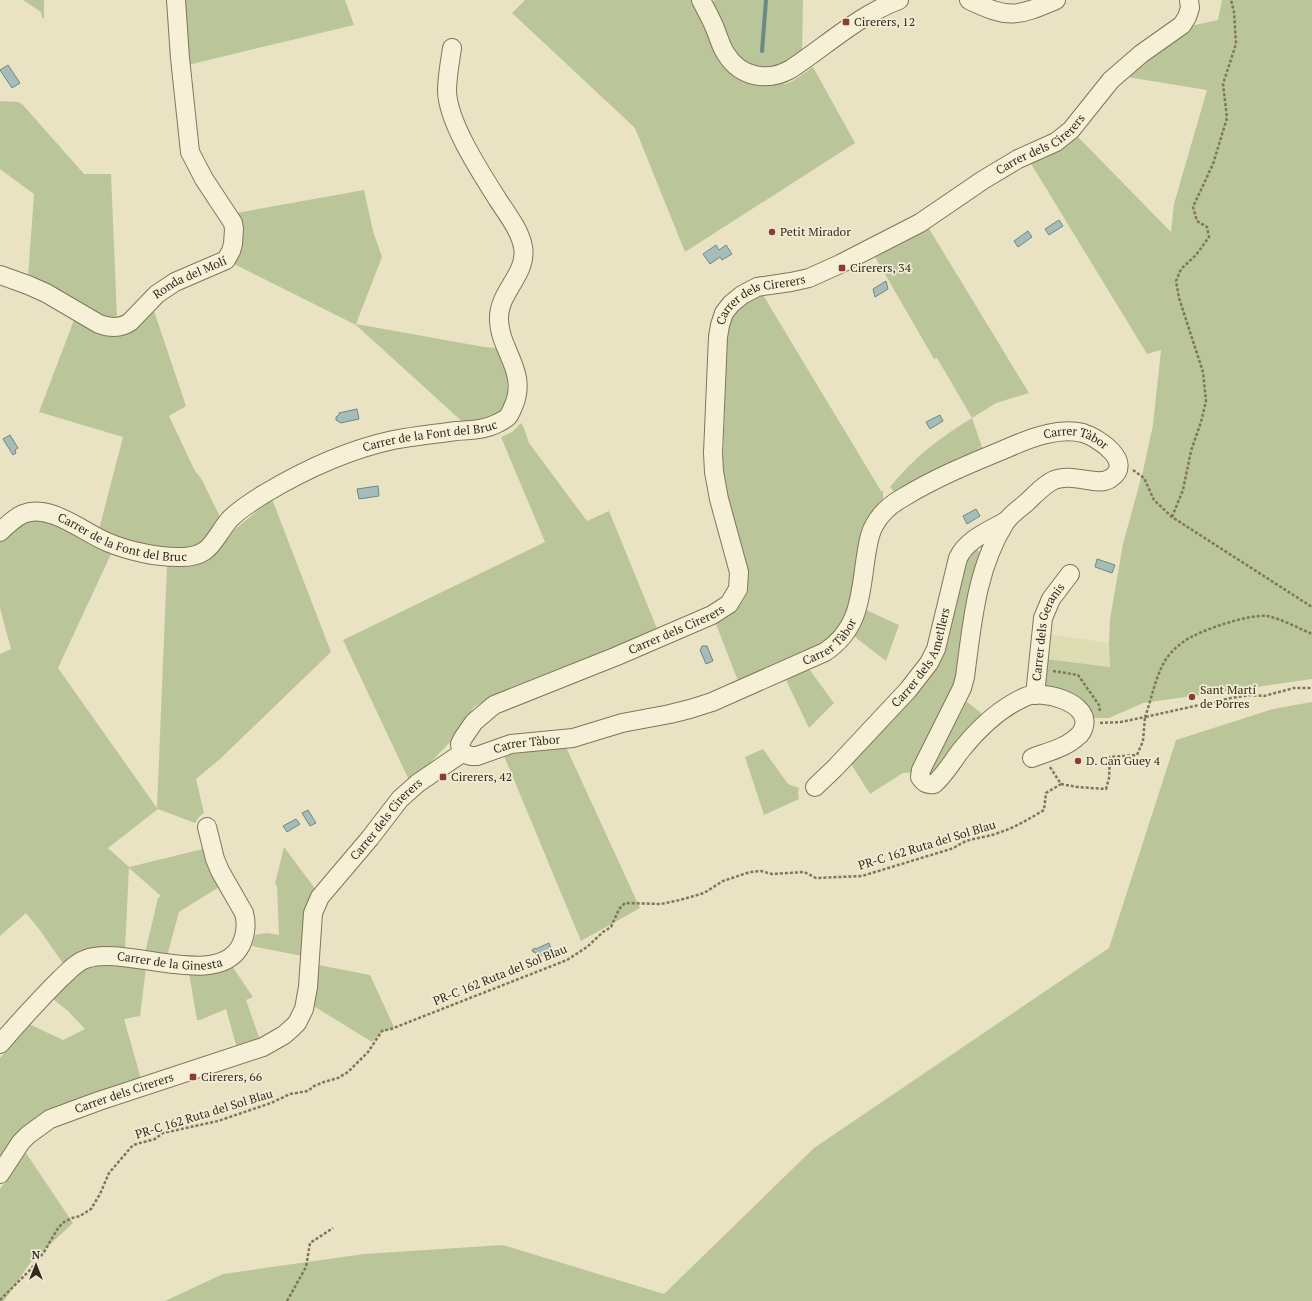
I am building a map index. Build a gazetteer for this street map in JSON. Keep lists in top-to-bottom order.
{
  "streets": {
    "street": [
      "Carrer dels Cirerers",
      "Ronda del Molí",
      "Carrer de la Font del Bruc",
      "Carrer Tàbor",
      "Carrer dels Geranis",
      "Carrer dels Ametllers",
      "Carrer de la Ginesta"
    ],
    "path": ["PR-C 162 Ruta del Sol Blau"]
  },
  "crossings": [
    ["Carrer dels Cirerers", "Carrer Tàbor"],
    ["Carrer Tàbor", "Carrer dels Geranis"],
    ["Carrer Tàbor", "Carrer dels Ametllers"]
  ],
  "places": {
    "transit": [
      "Cirerers, 12",
      "Cirerers, 34",
      "Cirerers, 42",
      "Cirerers, 66"
    ],
    "other": ["Petit Mirador", "Sant Martí de Porres", "D. Can Guey 4"]
  },
  "north": "top"
}
